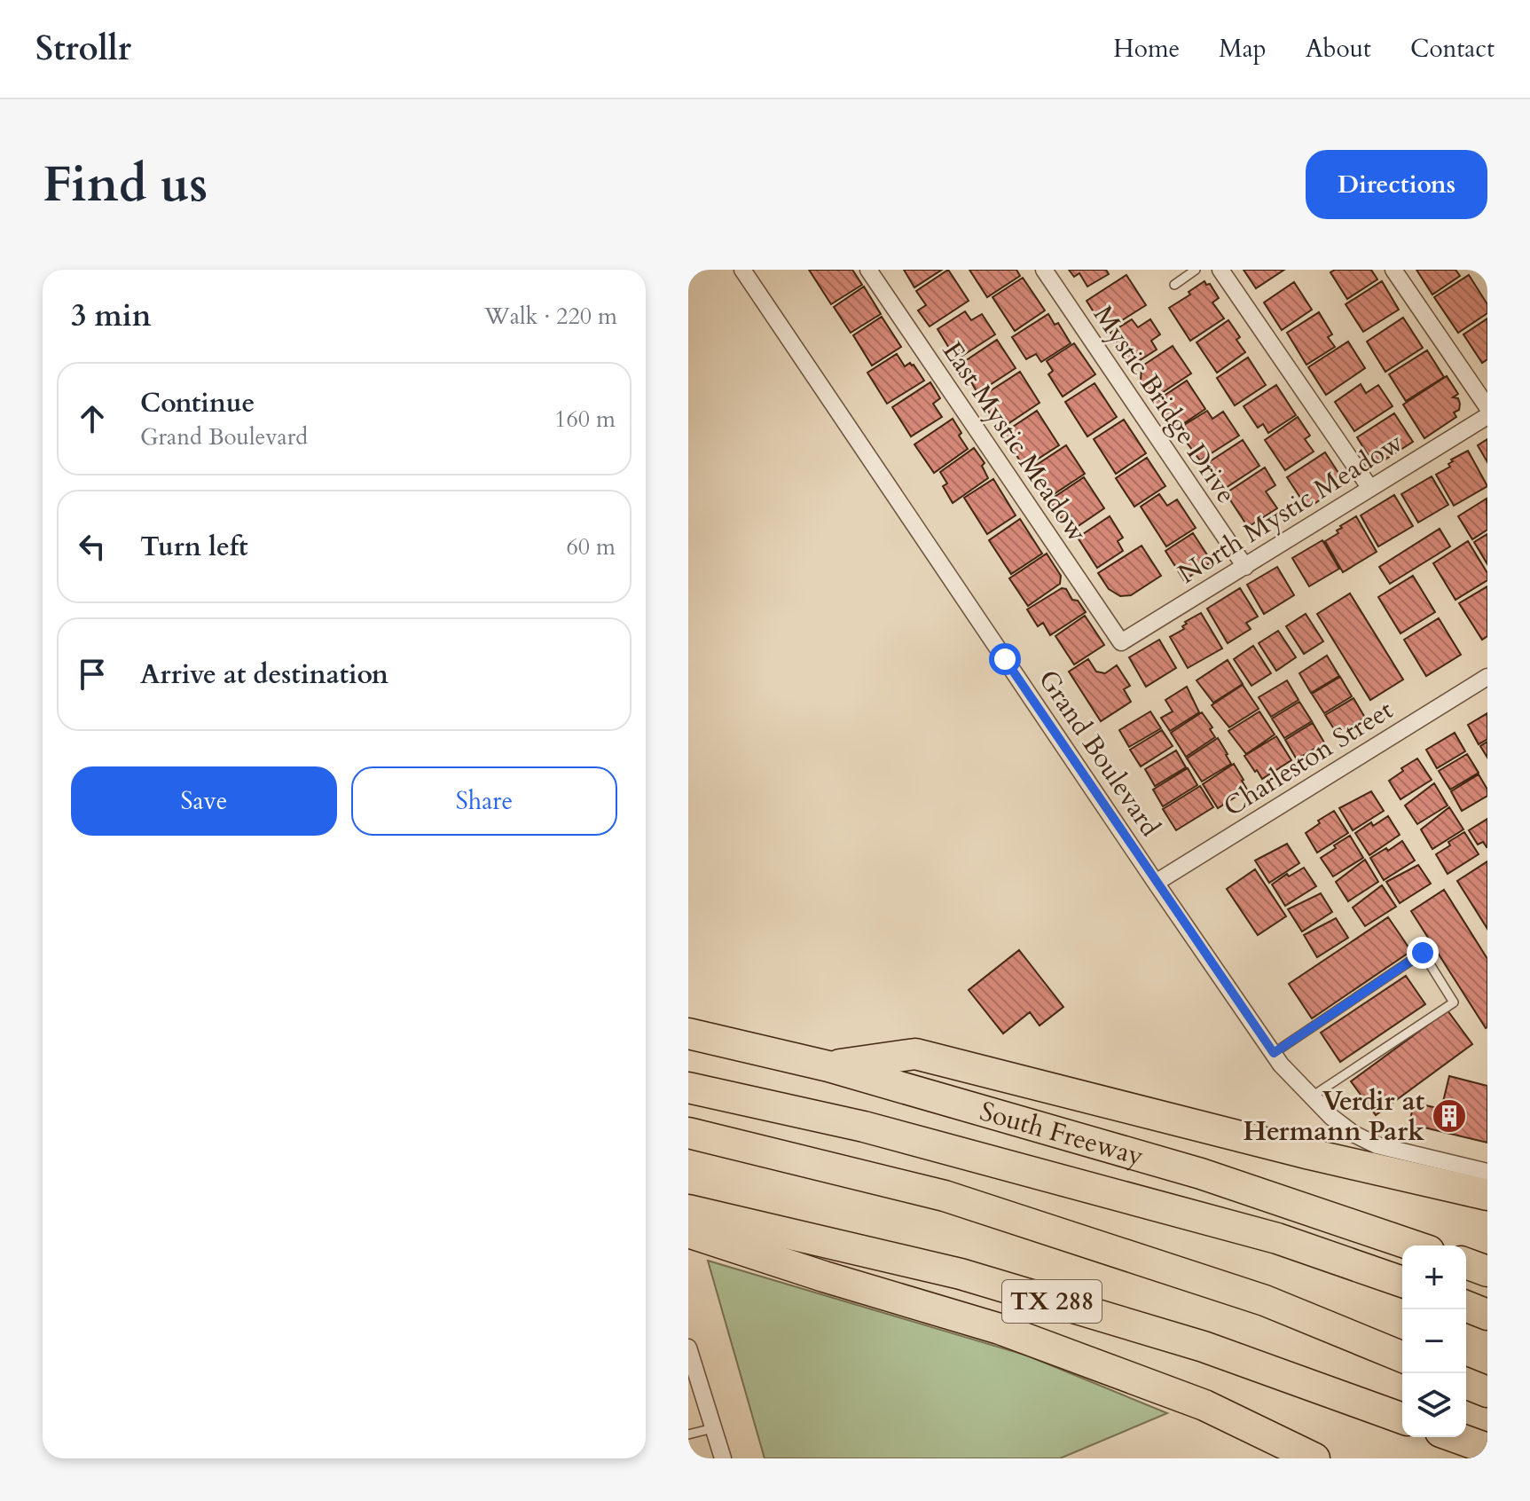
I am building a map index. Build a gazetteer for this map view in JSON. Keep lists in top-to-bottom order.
{
  "streets": {
    "highway": ["South Freeway", "TX 288"],
    "street": [
      "Mystic Bridge Drive",
      "East Mystic Meadow",
      "North Mystic Meadow",
      "Grand Boulevard",
      "Charleston Street"
    ]
  },
  "crossings": [
    ["Mystic Bridge Drive", "North Mystic Meadow"],
    ["East Mystic Meadow", "North Mystic Meadow"],
    ["Grand Boulevard", "Charleston Street"]
  ],
  "places": {
    "building": ["Verdir at Hermann Park"]
  },
  "page": {
    "header": "Strollr",
    "nav": [
      "Home",
      "Map",
      "About",
      "Contact"
    ],
    "buttons": [
      "Directions",
      ["Save", "Share"]
    ],
    "title": "Find us",
    "heading": ["3 min", "Walk · 220 m"],
    "list": [
      ["Continue", "Grand Boulevard", "160 m"],
      ["Turn left", "60 m"],
      "Arrive at destination"
    ],
    "map_buttons": ["+", "−"]
  }
}
